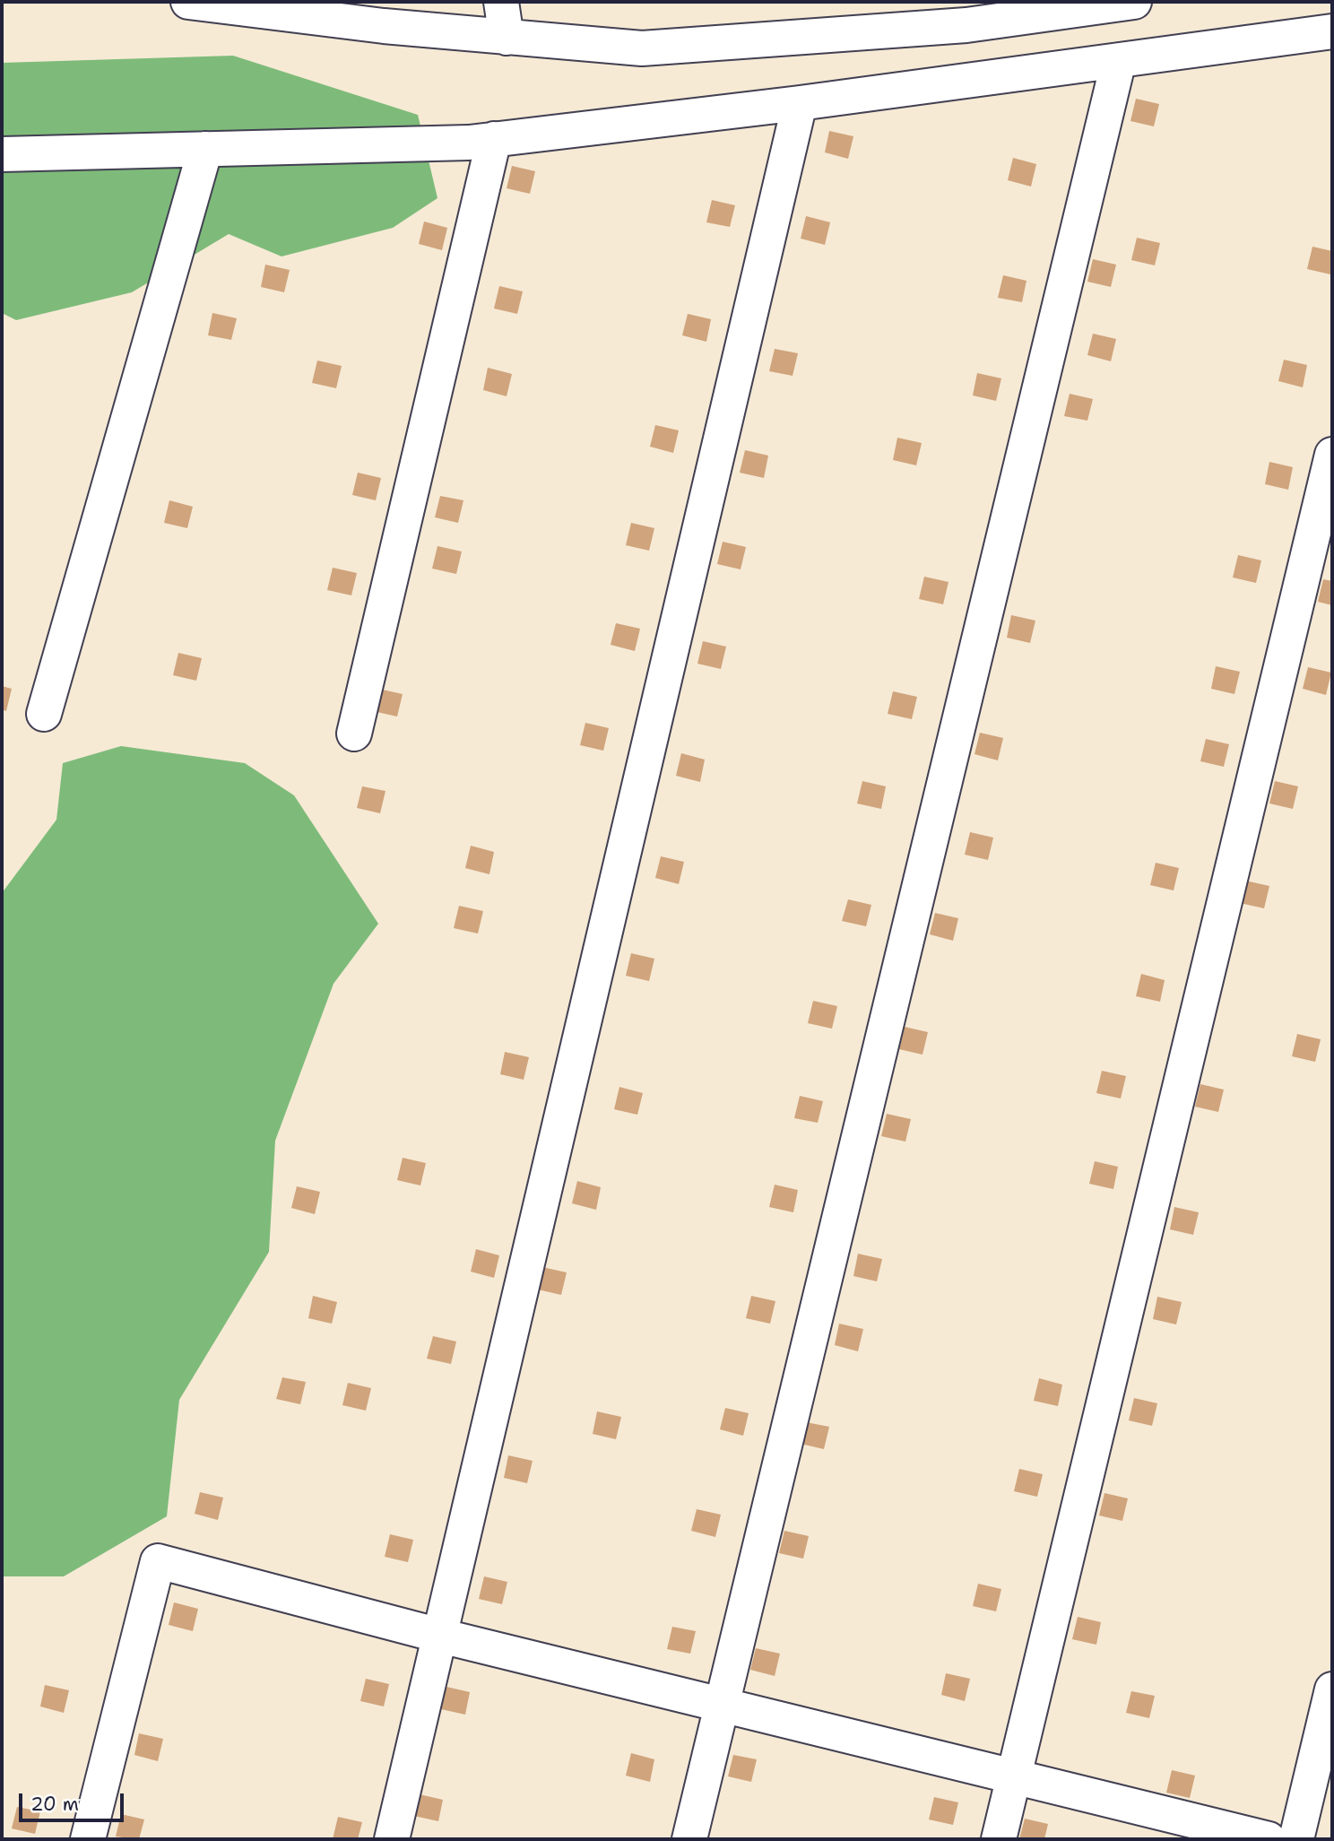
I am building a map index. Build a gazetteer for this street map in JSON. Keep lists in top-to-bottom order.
{
  "scale_bar": "20 m"
}
